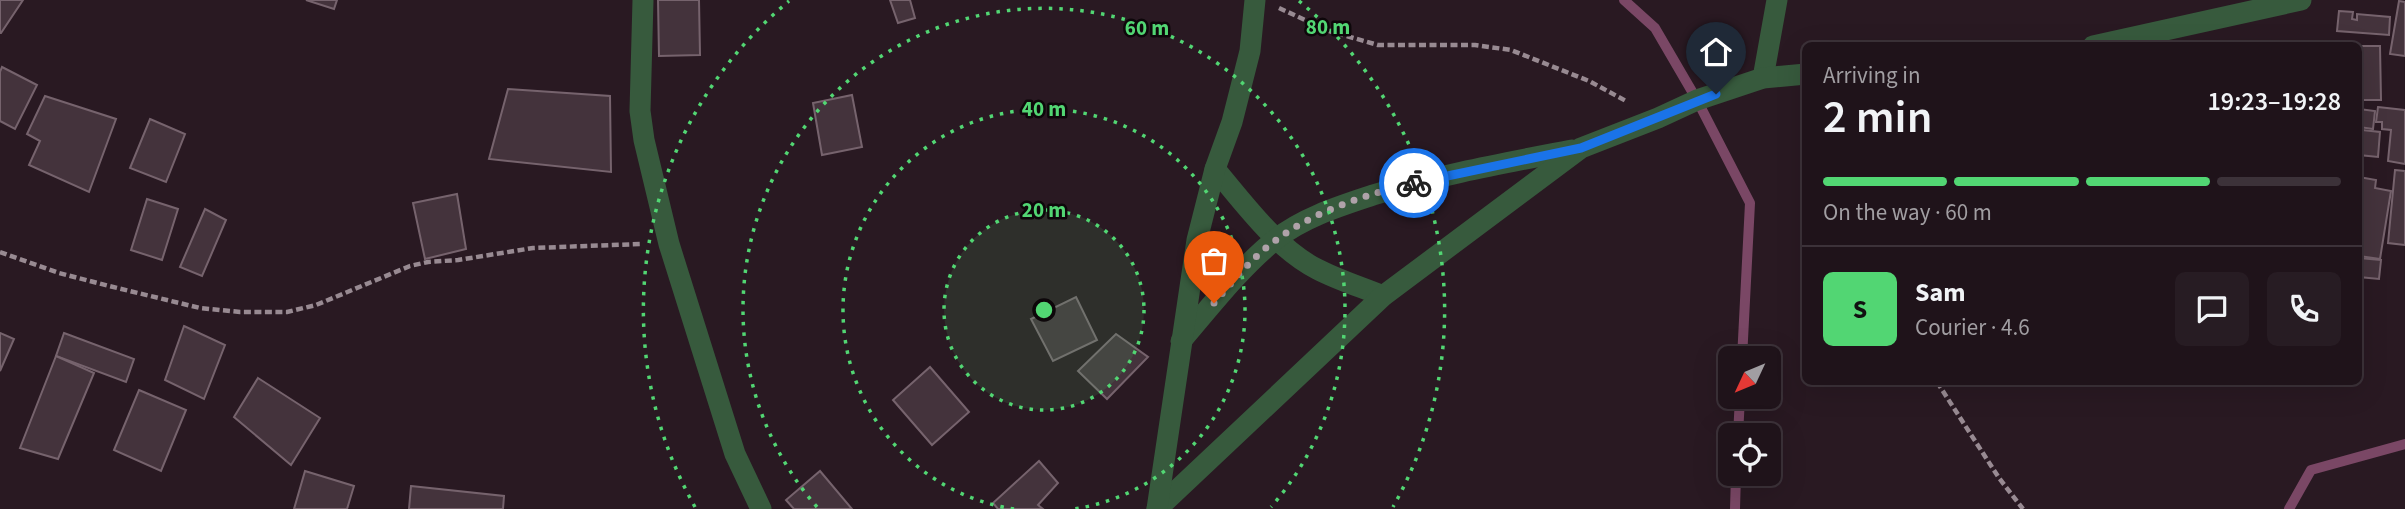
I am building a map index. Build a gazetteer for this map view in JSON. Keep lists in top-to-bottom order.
{
  "north": "bottom left",
  "page": {
    "heading": ["2 min", "Arriving in", "19:23–19:28"],
    "panel": ["Sam", "Courier · 4.6"],
    "bar": "On the way · 60 m",
    "round": "S"
  },
  "rings": [
    "80 m",
    "60 m",
    "40 m",
    "20 m"
  ]
}
